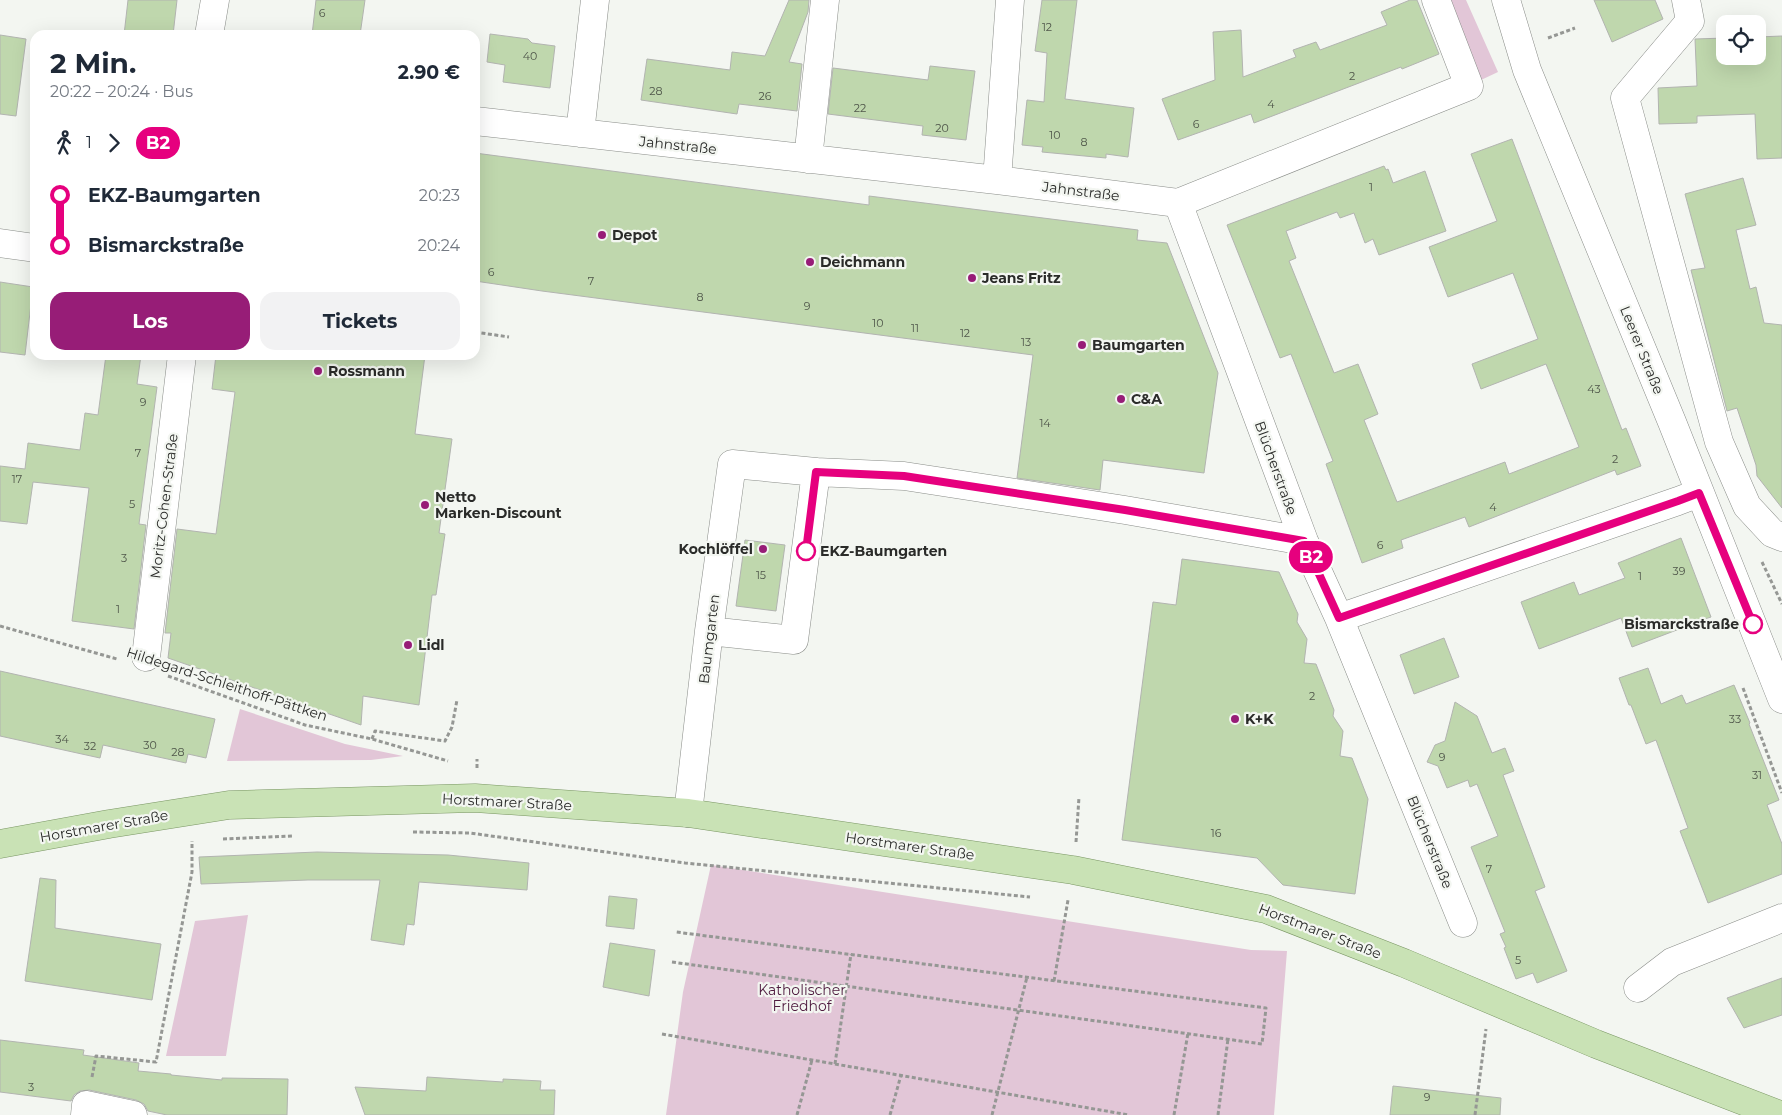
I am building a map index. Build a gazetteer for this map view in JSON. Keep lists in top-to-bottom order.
{
  "streets": {
    "main road": ["Horstmarer Straße"],
    "street": [
      "Jahnstraße",
      "Leerer Straße",
      "Blücherstraße",
      "Moritz-Cohen-Straße",
      "Baumgarten"
    ],
    "path": ["Hildegard-Schleithoff-Pättken"]
  },
  "crossings": [
    ["Jahnstraße", "Blücherstraße"],
    ["Moritz-Cohen-Straße", "Hildegard-Schleithoff-Pättken"],
    ["Baumgarten", "Horstmarer Straße"]
  ],
  "parks": ["Katholischer Friedhof"],
  "places": [
    "Depot",
    "Deichmann",
    "Jeans Fritz",
    "Baumgarten",
    "Rossmann",
    "C&A",
    "Netto Marken-Discount",
    "Kochlöffel",
    "EKZ-Baumgarten",
    "Bismarckstraße",
    "Lidl",
    "K+K"
  ],
  "lines": ["bus line B2"],
  "house_numbers": [
    "6",
    "12",
    "40",
    "2",
    "28",
    "26",
    "4",
    "22",
    "6",
    "20",
    "10",
    "8",
    "1",
    "6",
    "7",
    "8",
    "9",
    "10",
    "11",
    "12",
    "13",
    "43",
    "9",
    "14",
    "7",
    "2",
    "17",
    "5",
    "4",
    "6",
    "3",
    "39",
    "15",
    "1",
    "1",
    "2",
    "33",
    "34",
    "30",
    "32",
    "28",
    "9",
    "31",
    "16",
    "7",
    "5",
    "3",
    "9"
  ],
  "page": {
    "on_map": "B2",
    "heading": ["2 Min.", "20:22 – 20:24 · Bus", "2.90 €"],
    "legs": ["1", "B2"],
    "list": [
      {
        "name": "EKZ-Baumgarten",
        "value": "20:23"
      },
      {
        "name": "Bismarckstraße",
        "value": "20:24"
      }
    ],
    "buttons": ["Los", "Tickets"]
  }
}
